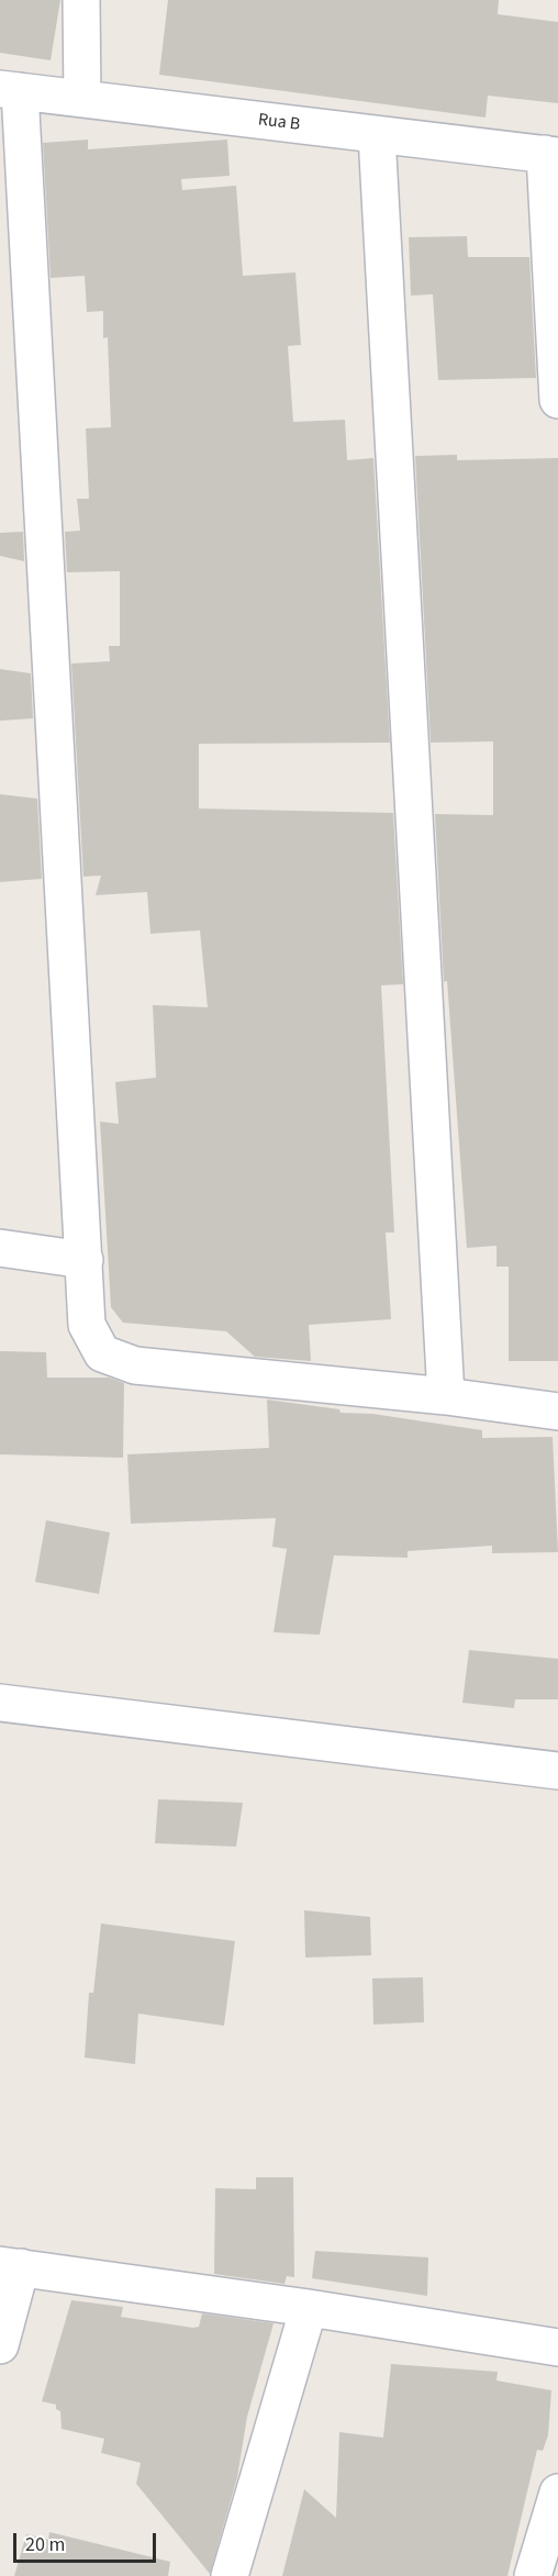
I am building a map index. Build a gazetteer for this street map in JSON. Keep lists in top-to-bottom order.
{
  "streets": {
    "street": ["Rua B"]
  },
  "scale_bar": "20 m"
}
